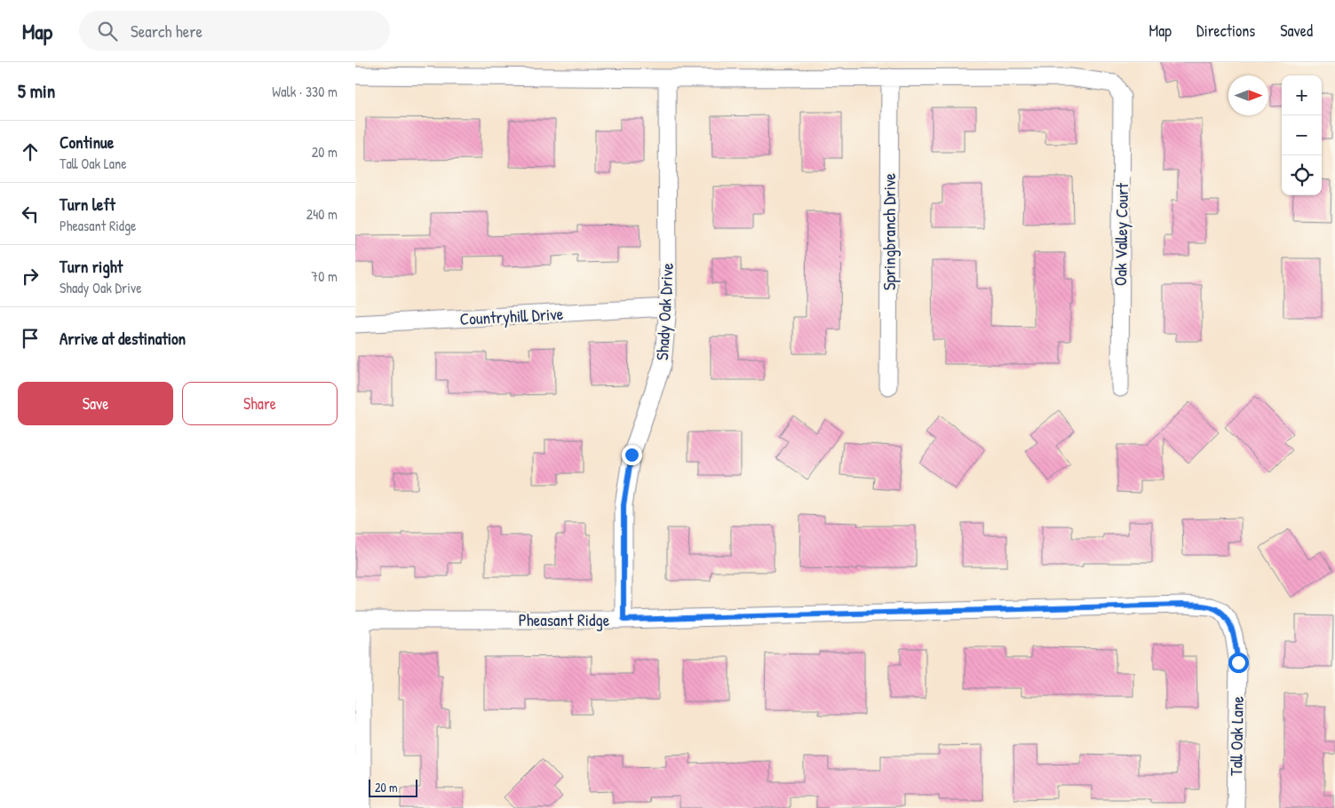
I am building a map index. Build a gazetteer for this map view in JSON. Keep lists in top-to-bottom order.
{
  "streets": {
    "street": [
      "Springbranch Drive",
      "Oak Valley Court",
      "Shady Oak Drive",
      "Countryhill Drive",
      "Pheasant Ridge",
      "Tall Oak Lane"
    ]
  },
  "crossings": [
    ["Springbranch Drive", "Oak Valley Court"],
    ["Shady Oak Drive", "Countryhill Drive"],
    ["Shady Oak Drive", "Pheasant Ridge"],
    ["Pheasant Ridge", "Tall Oak Lane"]
  ],
  "scale_bar": "20 m",
  "north": "right",
  "page": {
    "header": "Map",
    "search": "Search here",
    "nav": ["Map", "Directions", "Saved"],
    "heading": ["5 min", "Walk · 330 m"],
    "map_buttons": ["+", "−"],
    "list": [
      ["Continue", "Tall Oak Lane", "20 m"],
      ["Turn left", "Pheasant Ridge", "240 m"],
      ["Turn right", "Shady Oak Drive", "70 m"],
      "Arrive at destination"
    ],
    "buttons": ["Save", "Share"],
    "scale": "20 m"
  }
}
